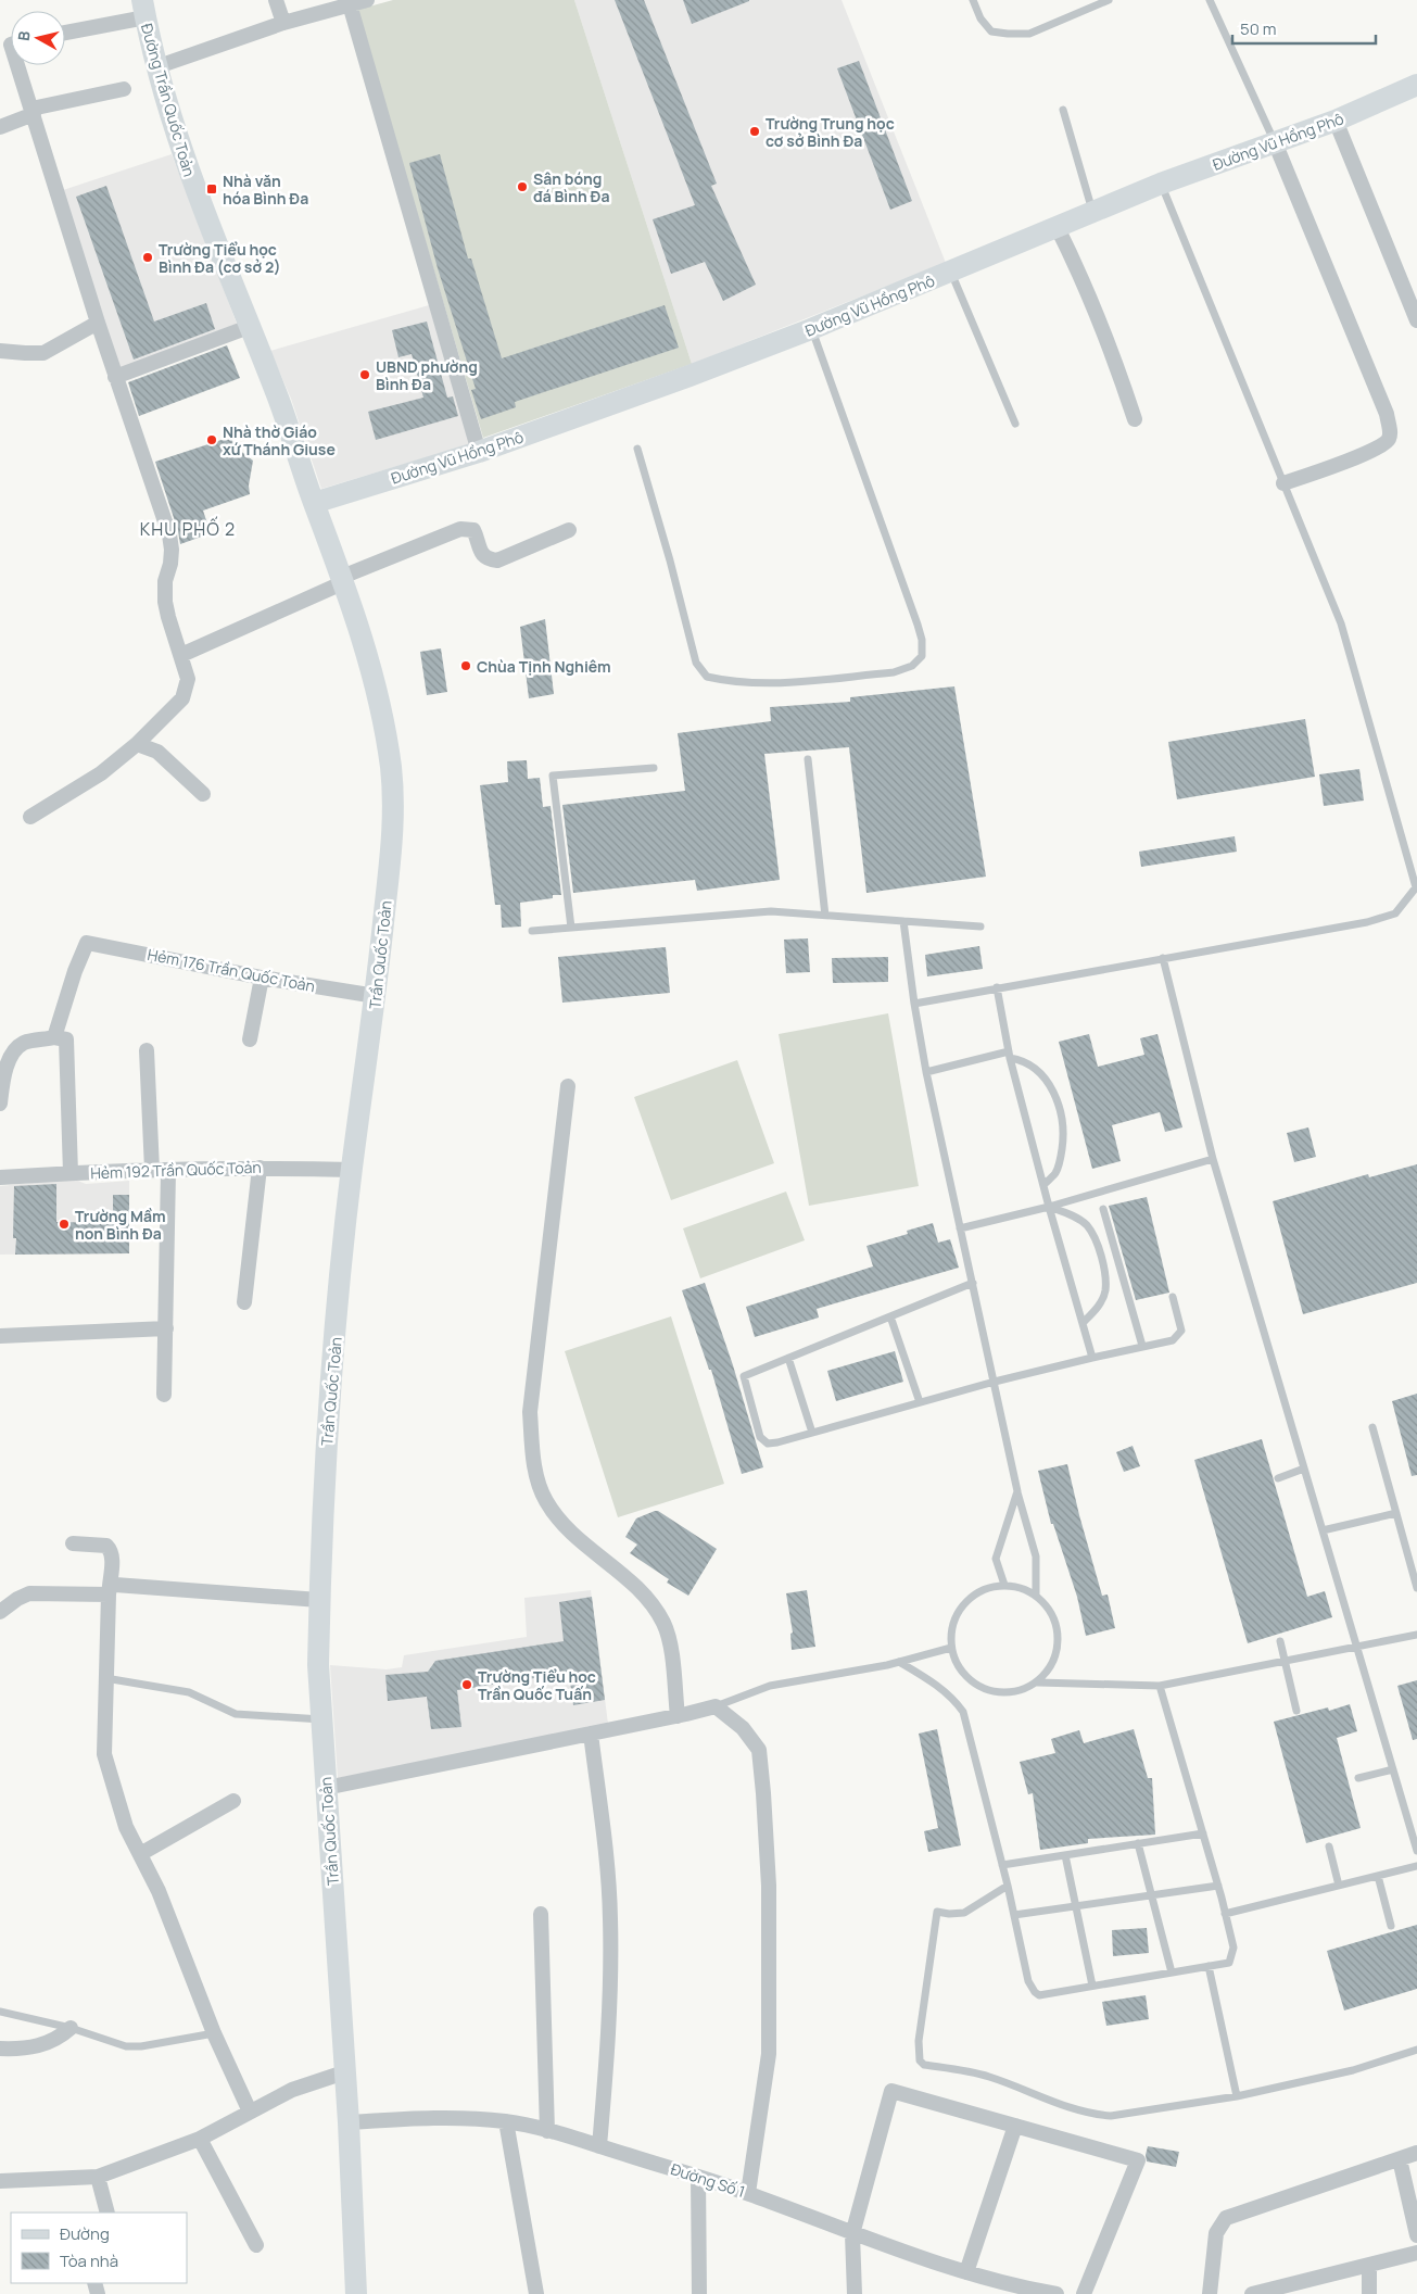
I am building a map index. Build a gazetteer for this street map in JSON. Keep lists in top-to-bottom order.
{
  "streets": {
    "main road": ["Đường Trần Quốc Toản", "Đường Vũ Hồng Phô", "Trần Quốc Toản"],
    "street": ["Hẻm 176 Trần Quốc Toản", "Hẻm 192 Trần Quốc Toản", "Đường Số 1"]
  },
  "crossings": [
    ["Đường Trần Quốc Toản", "Đường Vũ Hồng Phô"],
    ["Đường Trần Quốc Toản", "Trần Quốc Toản"],
    ["Đường Vũ Hồng Phô", "Trần Quốc Toản"],
    ["Trần Quốc Toản", "Hẻm 176 Trần Quốc Toản"],
    ["Trần Quốc Toản", "Hẻm 192 Trần Quốc Toản"],
    ["Trần Quốc Toản", "Đường Số 1"]
  ],
  "districts": ["KHU PHỐ 2"],
  "places": {
    "other": [
      "Trường Trung học cơ sở Bình Đa",
      "Sân bóng đá Bình Đa",
      "Trường Tiểu học Bình Đa (cơ sở 2)",
      "UBND phường Bình Đa",
      "Nhà thờ Giáo xứ Thánh Giuse",
      "Chùa Tịnh Nghiêm",
      "Trường Mầm non Bình Đa",
      "Trường Tiểu học Trần Quốc Tuấn"
    ],
    "transit": ["Nhà văn hóa Bình Đa"]
  },
  "legend": ["Đường", "Tòa nhà"],
  "scale_bar": "50 m",
  "north": "left"
}
